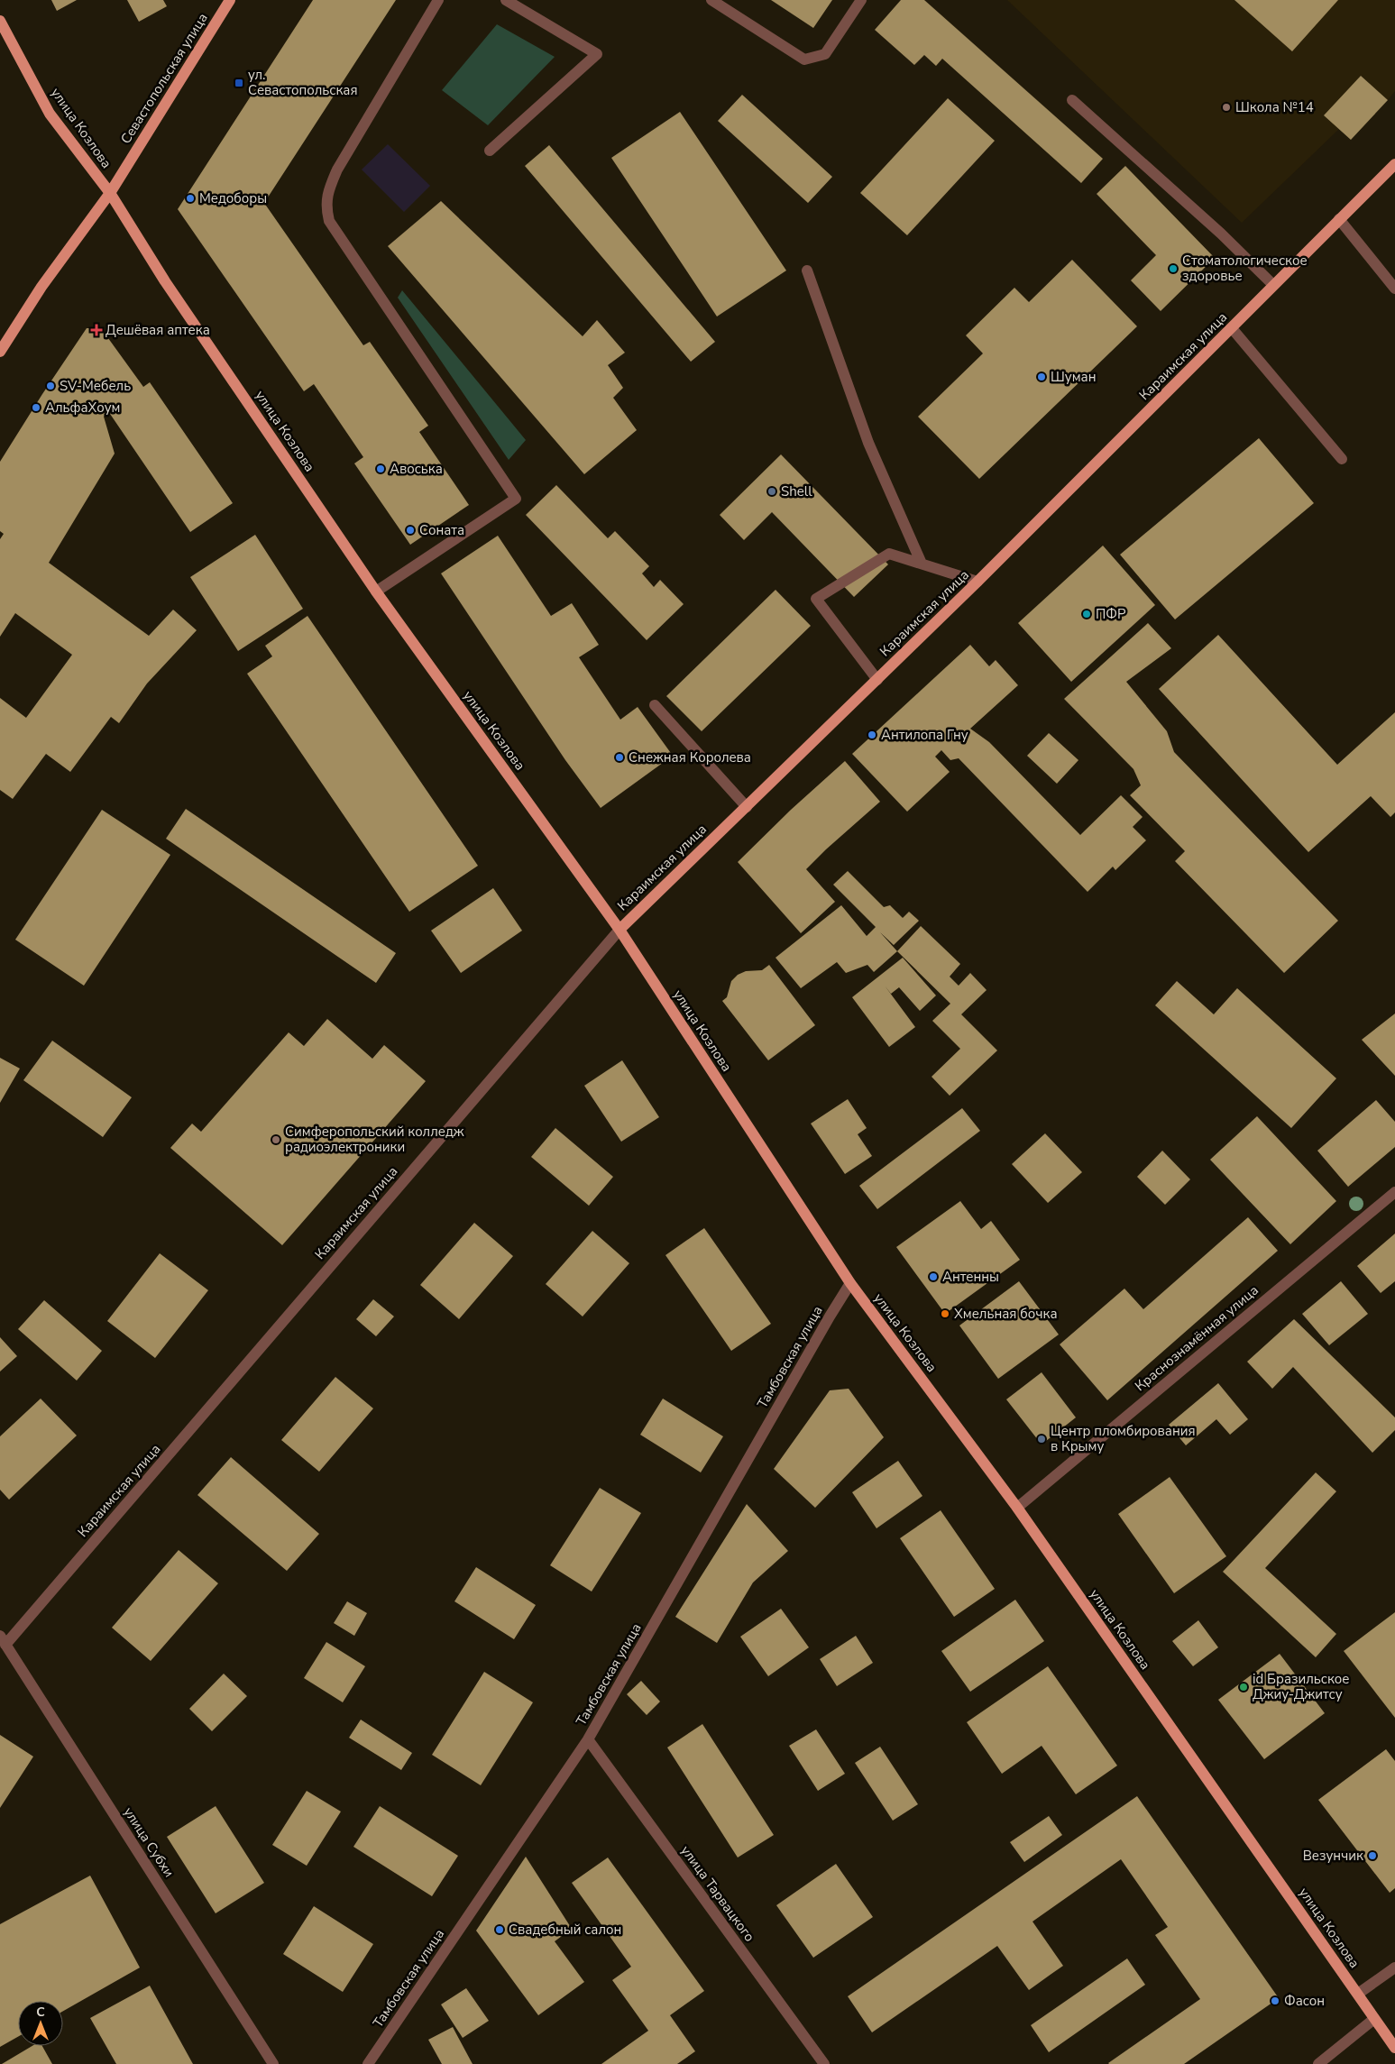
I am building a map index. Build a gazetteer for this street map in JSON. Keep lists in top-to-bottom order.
{
  "streets": {
    "main road": ["Севастопольская улица", "улица Козлова", "Караимская улица"],
    "street": [
      "Краснознамённая улица",
      "Тамбовская улица",
      "улица Субхи",
      "улица Тарвацкого"
    ]
  },
  "crossings": [
    ["Севастопольская улица", "улица Козлова"],
    ["улица Козлова", "Караимская улица"],
    ["улица Козлова", "Краснознамённая улица"],
    ["улица Козлова", "Тамбовская улица"],
    ["Караимская улица", "улица Субхи"],
    ["Тамбовская улица", "улица Тарвацкого"]
  ],
  "places": {
    "transit": ["ул. Севастопольская"],
    "other": [
      "Школа №14",
      "Медоборы",
      "Стоматологическое здоровье",
      "Шуман",
      "SV-Мебель",
      "АльфаХоум",
      "Авоська",
      "Shell",
      "Соната",
      "ПФР",
      "Антилопа Гну",
      "Снежная Королева",
      "Симферопольский колледж радиоэлектроники",
      "Антенны",
      "Хмельная бочка",
      "Центр пломбирования в Крыму",
      "id Бразильское Джиу-Джитсу",
      "Везунчик",
      "Свадебный салон",
      "Фасон"
    ],
    "health": ["Дешёвая аптека"]
  },
  "north": "top"
}
